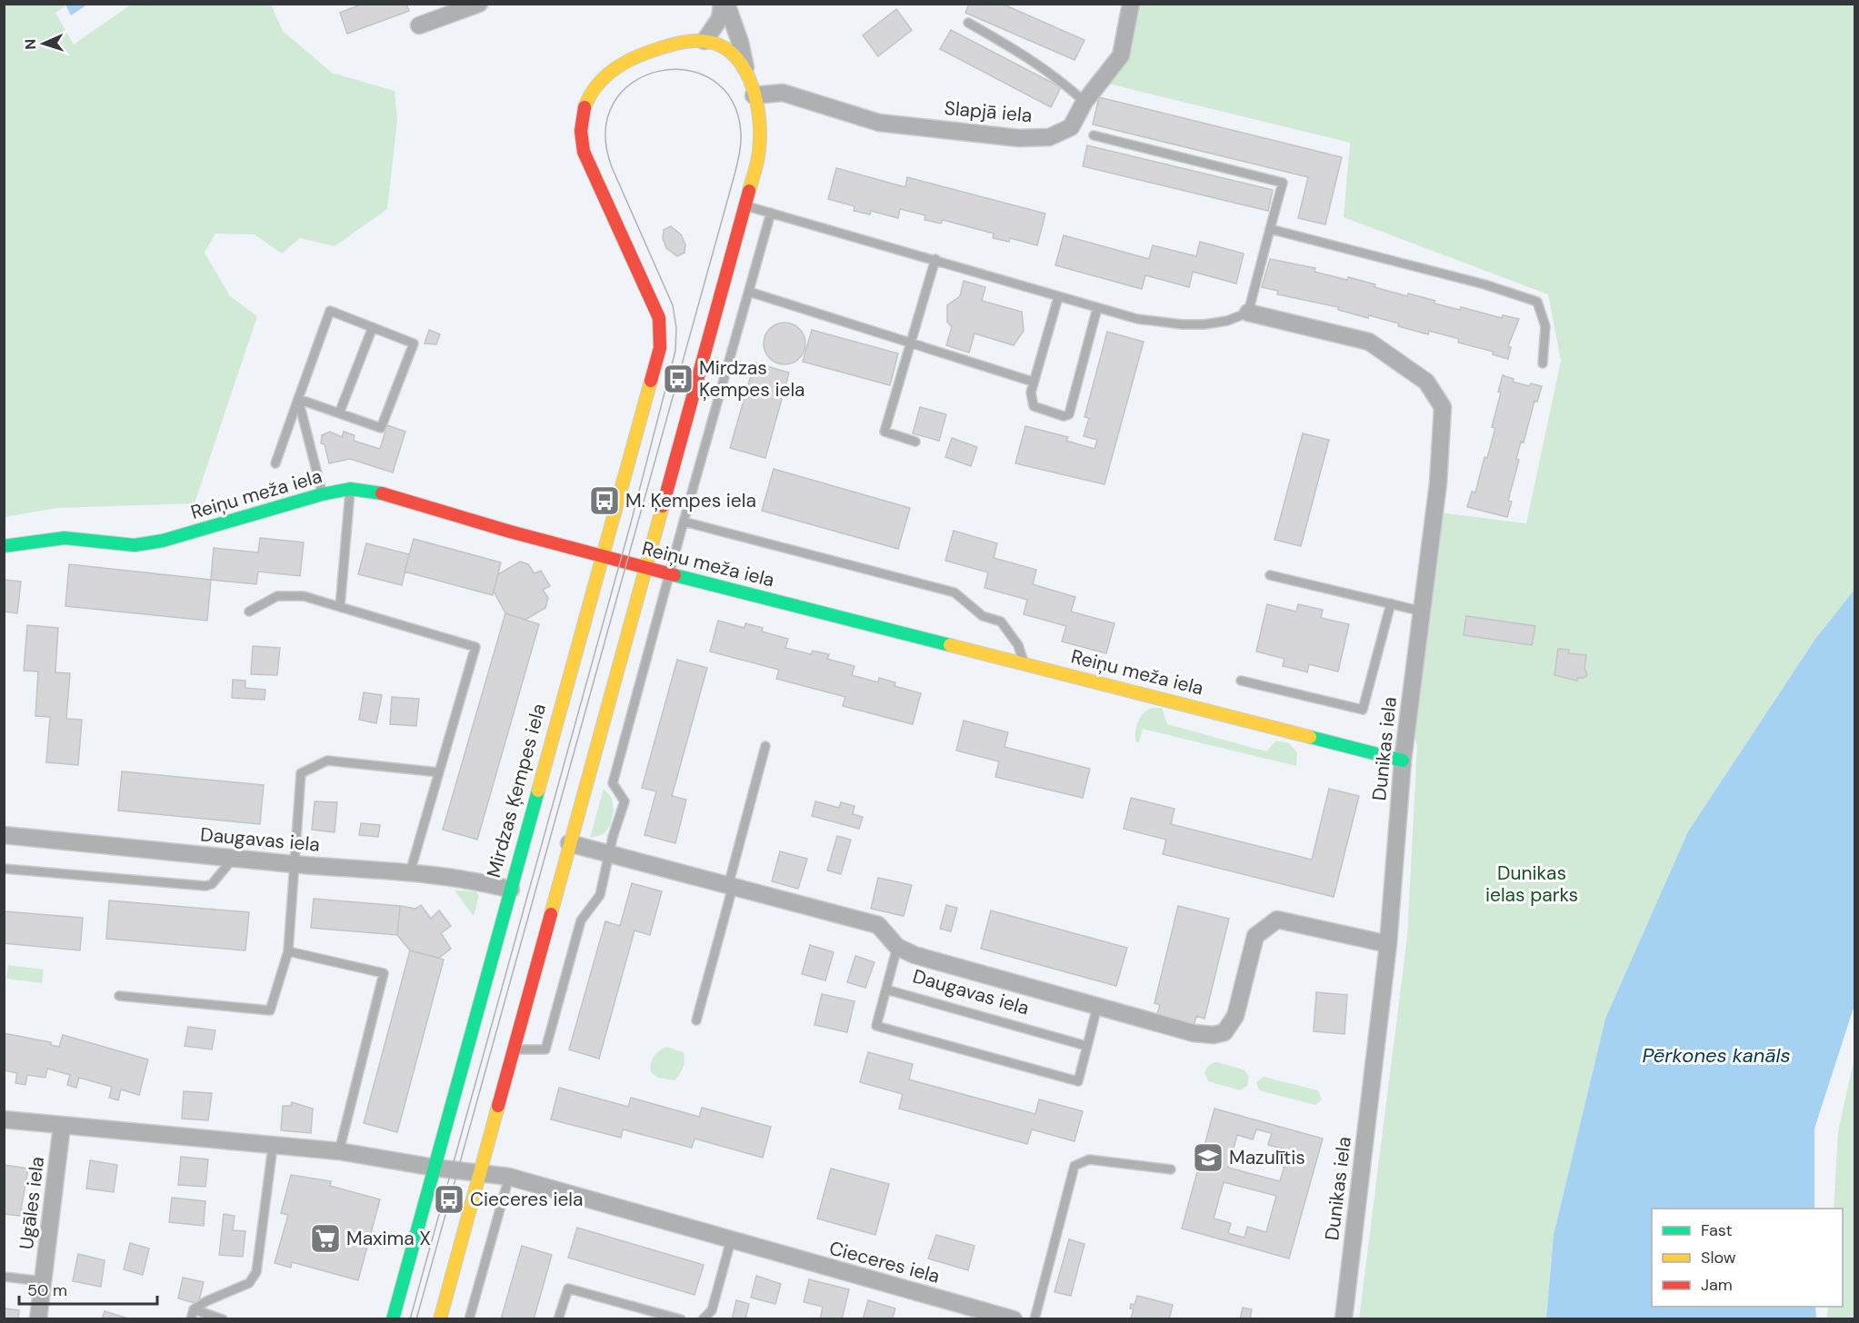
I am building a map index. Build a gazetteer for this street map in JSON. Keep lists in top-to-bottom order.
{
  "streets": {
    "street": [
      "Slapjā iela",
      "Reiņu meža iela",
      "Dunikas iela",
      "Mirdzas Ķempes iela",
      "Daugavas iela",
      "Ugāles iela",
      "Cieceres iela"
    ]
  },
  "crossings": [
    ["Reiņu meža iela", "Dunikas iela"],
    ["Reiņu meža iela", "Mirdzas Ķempes iela"],
    ["Mirdzas Ķempes iela", "Daugavas iela"],
    ["Mirdzas Ķempes iela", "Cieceres iela"],
    ["Ugāles iela", "Cieceres iela"]
  ],
  "water": ["Pērkones kanāls"],
  "parks": ["Dunikas ielas parks"],
  "places": {
    "bus stop": ["Mirdzas Ķempes iela", "M. Ķempes iela", "Cieceres iela"],
    "school or university": ["Mazulītis"],
    "supermarket": ["Maxima X"]
  },
  "legend": ["Fast", "Slow", "Jam"],
  "scale_bar": "50 m",
  "north": "left"
}
